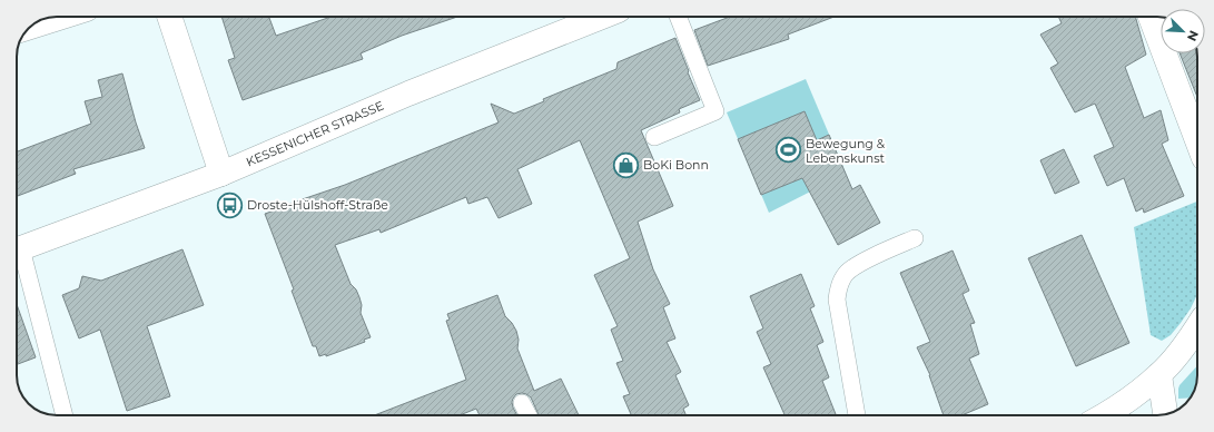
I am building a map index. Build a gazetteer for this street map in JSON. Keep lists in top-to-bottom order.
{
  "streets": {
    "street": ["KESSENICHER STRASSE"]
  },
  "places": {
    "sports": ["Bewegung & Lebenskunst"],
    "shop": ["BoKi Bonn"],
    "bus stop": ["Droste-Hülshoff-Straße"]
  },
  "north": "bottom right"
}
